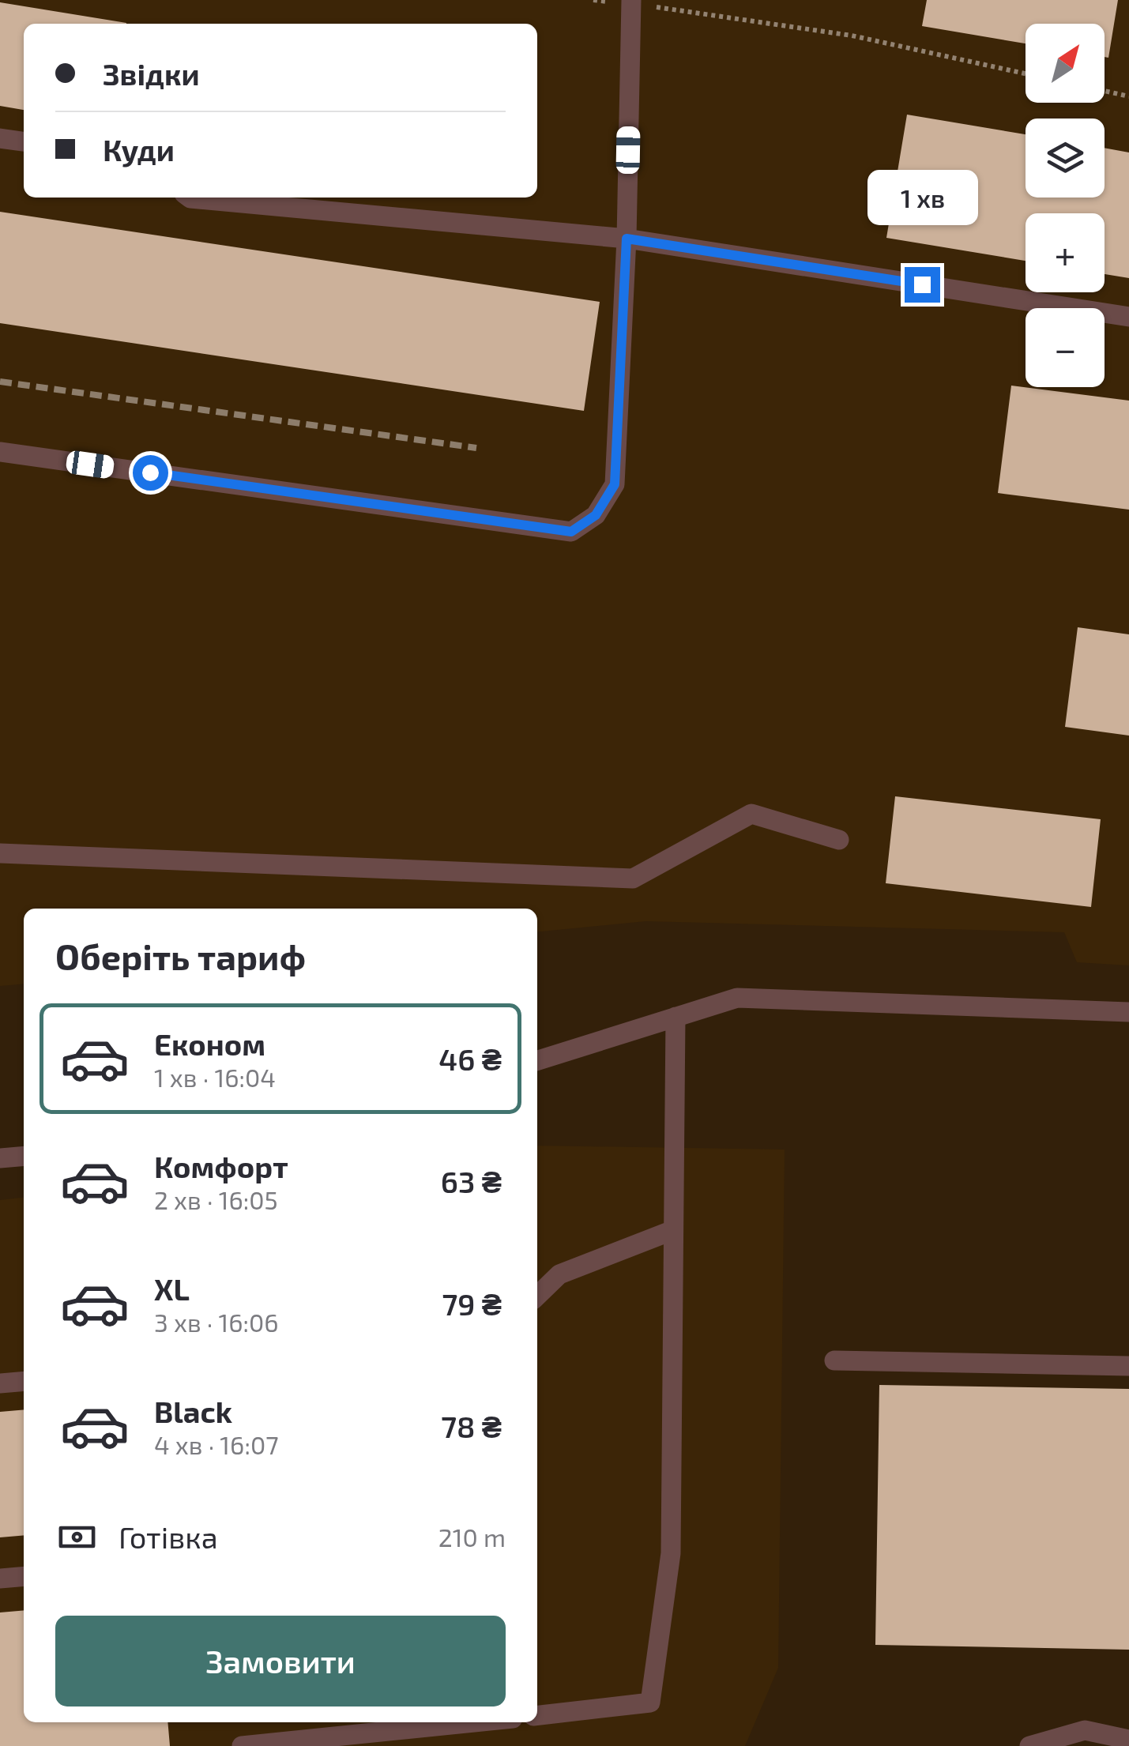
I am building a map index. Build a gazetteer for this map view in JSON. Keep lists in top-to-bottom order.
{
  "north": "top right",
  "page": {
    "map_buttons": ["+", "−"],
    "banner": ["Звідки", "Куди"],
    "bubble": "1 хв",
    "heading": "Оберіть тариф",
    "list": [
      {
        "name": "Економ",
        "note": "1 хв · 16:04",
        "value": "46 ₴"
      },
      {
        "name": "Комфорт",
        "note": "2 хв · 16:05",
        "value": "63 ₴"
      },
      {
        "name": "XL",
        "note": "3 хв · 16:06",
        "value": "79 ₴"
      },
      {
        "name": "Black",
        "note": "4 хв · 16:07",
        "value": "78 ₴"
      }
    ],
    "pay": ["Готівка", "210 m"],
    "buttons": "Замовити"
  }
}
